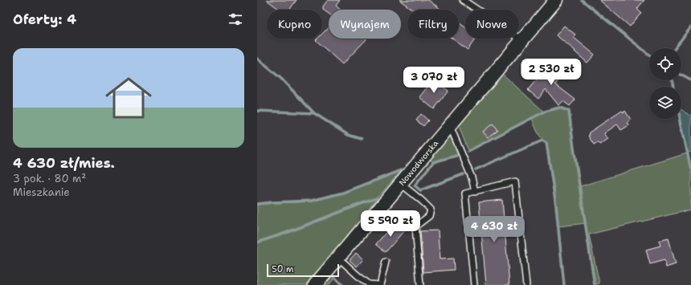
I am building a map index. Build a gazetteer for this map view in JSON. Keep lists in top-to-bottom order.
{
  "streets": {
    "street": ["Nowodworska"]
  },
  "scale_bar": "50 m",
  "page": {
    "heading": "Oferty: 4",
    "chip": [
      "Kupno",
      "Wynajem",
      "Filtry",
      "Nowe"
    ],
    "list": [
      {
        "name": "4 630 zł/mies.",
        "note": "3 pok. · 80 m² · Mieszkanie"
      }
    ],
    "price": [
      "2 530 zł",
      "3 070 zł",
      "5 590 zł",
      "4 630 zł"
    ],
    "scale": "50 m"
  }
}
